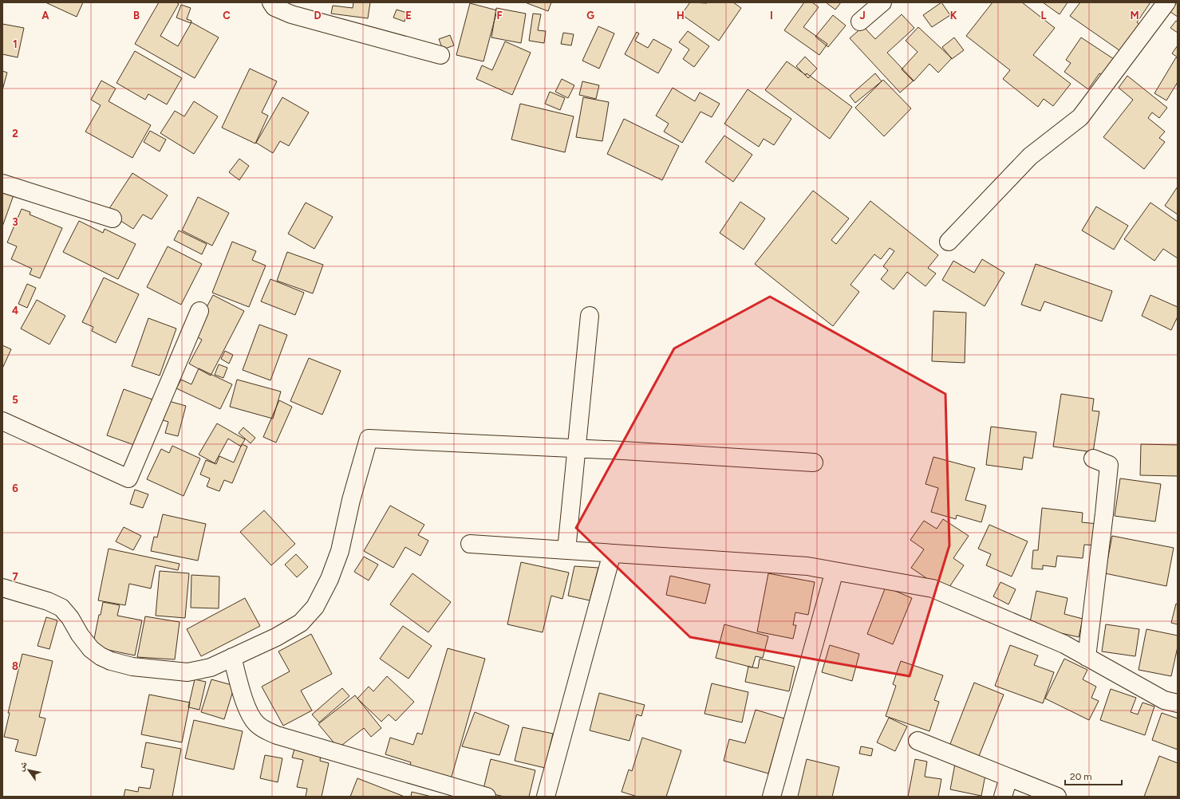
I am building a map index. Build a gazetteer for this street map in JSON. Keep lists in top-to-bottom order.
{
  "scale_bar": "20 m",
  "north": "top left",
  "grid": {
    "columns": [
      "A",
      "B",
      "C",
      "D",
      "E",
      "F",
      "G",
      "H",
      "I",
      "J",
      "K",
      "L",
      "M"
    ],
    "rows": [
      "1",
      "2",
      "3",
      "4",
      "5",
      "6",
      "7",
      "8"
    ]
  }
}
